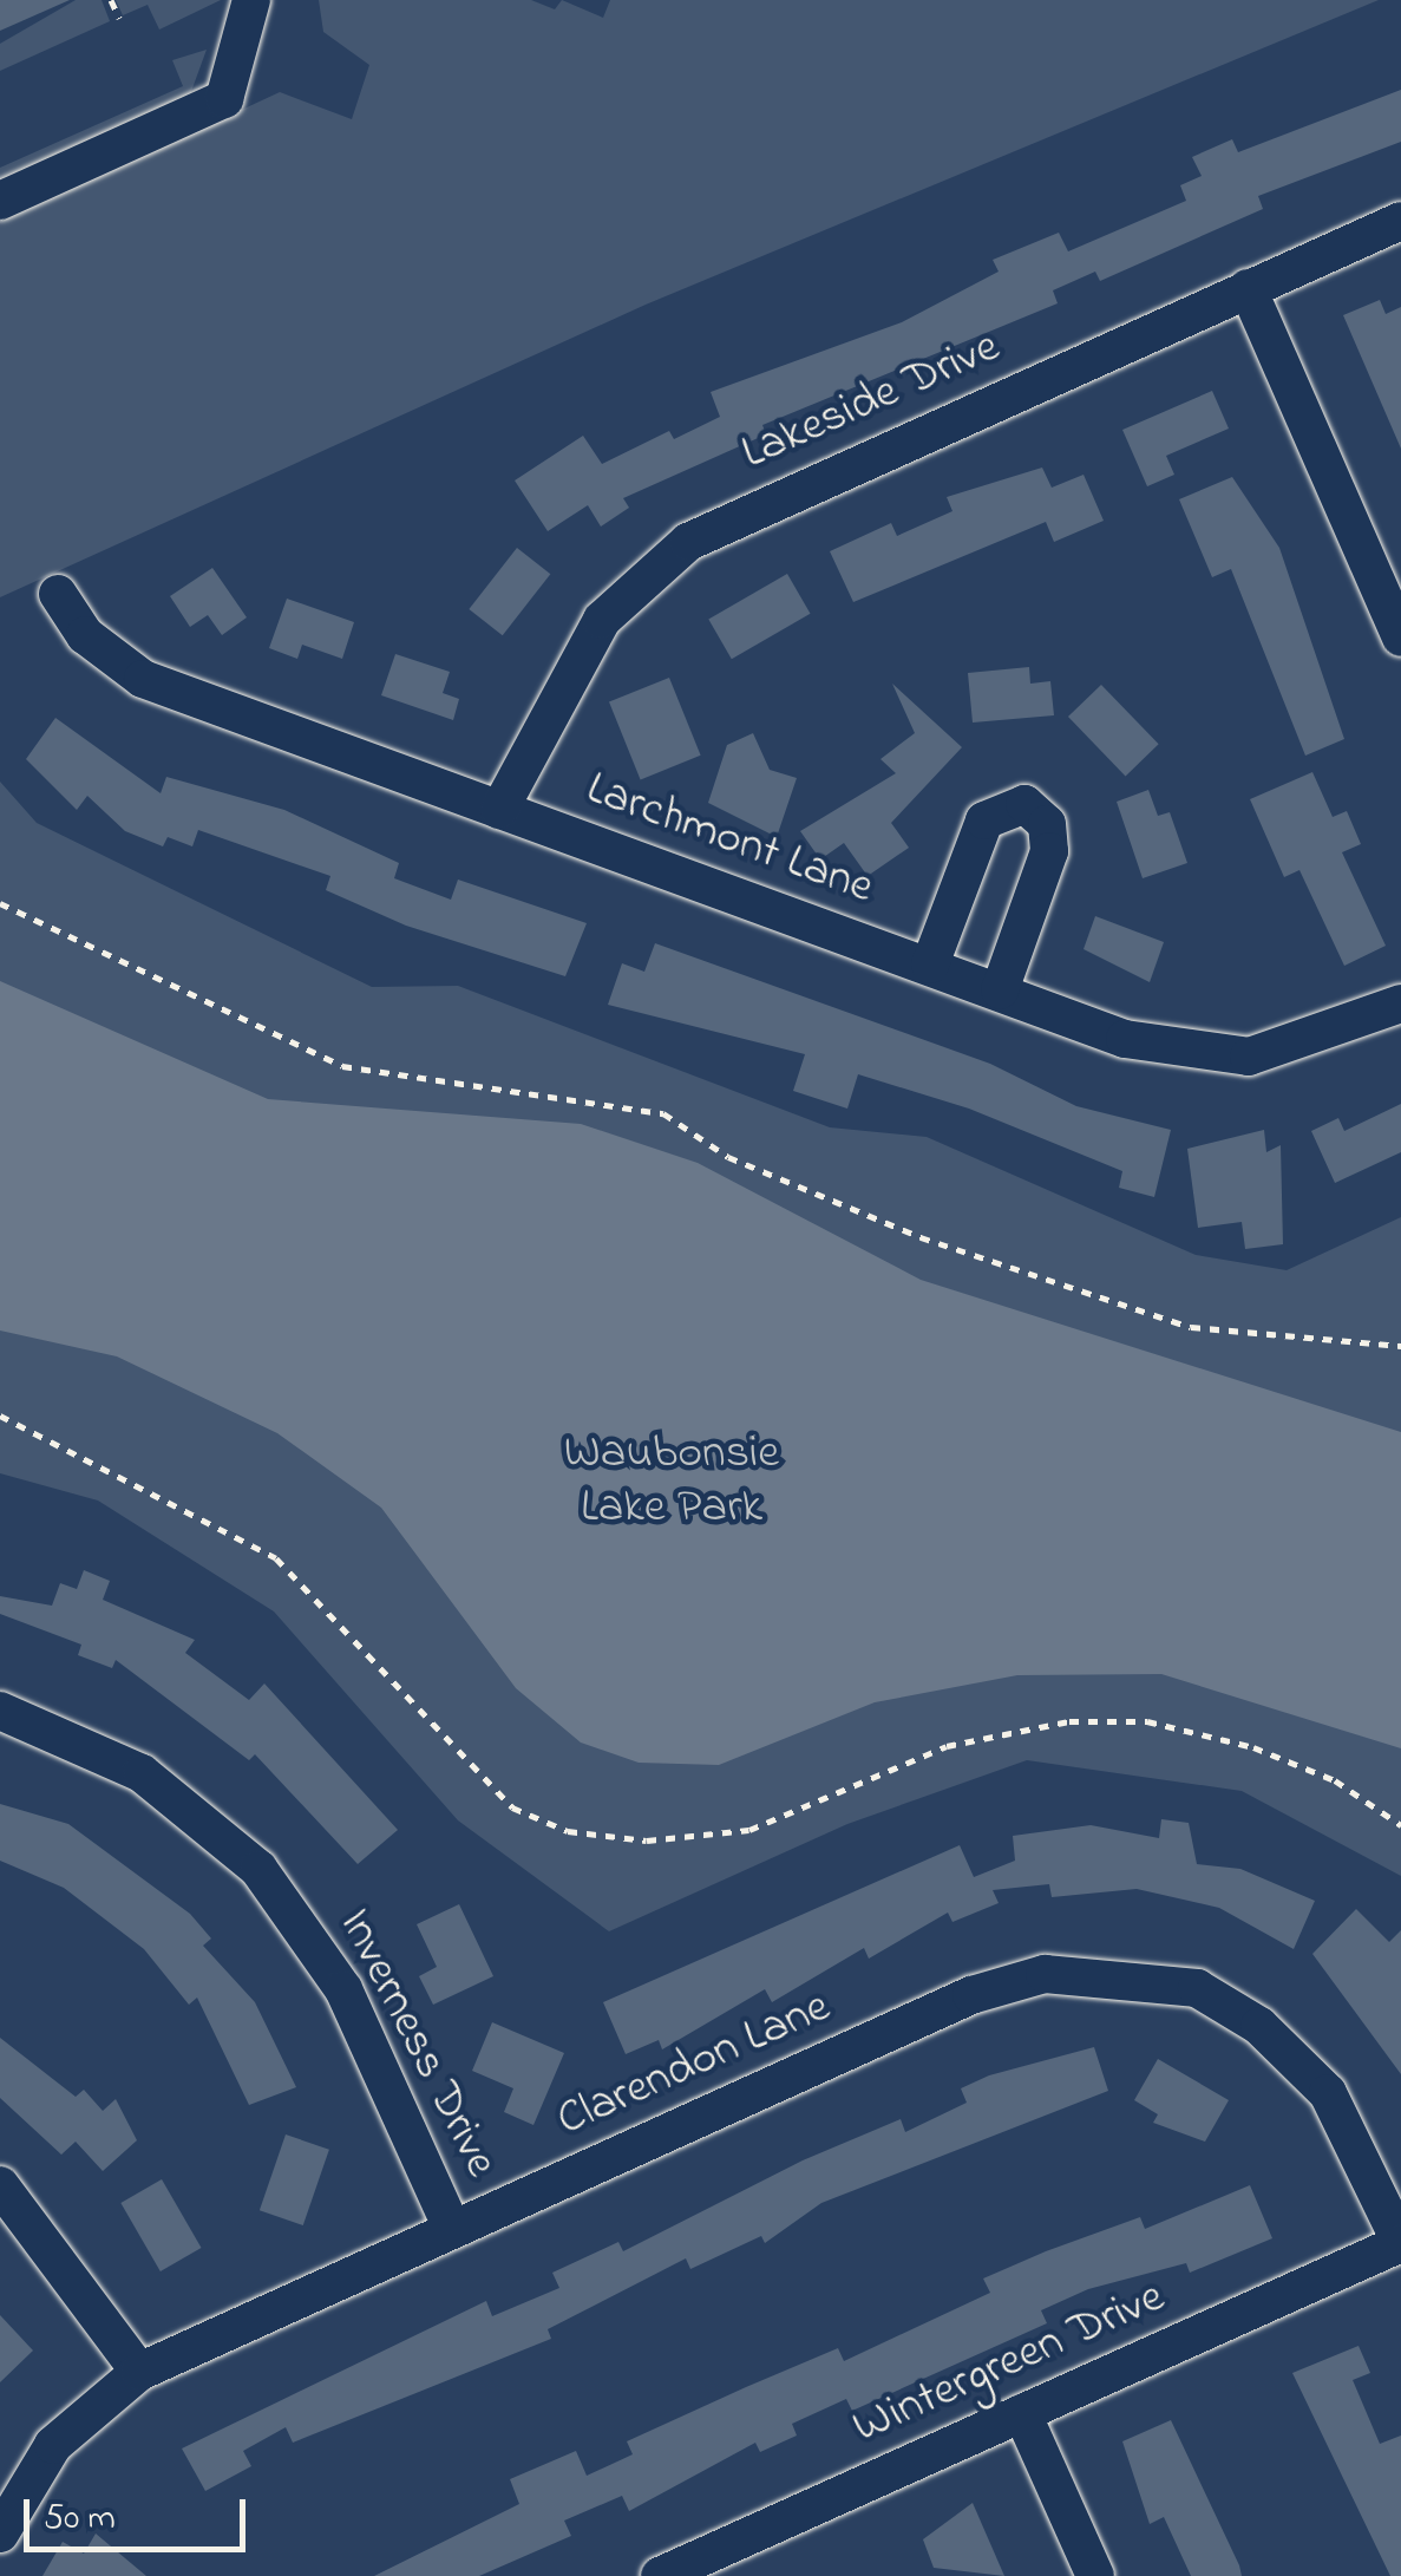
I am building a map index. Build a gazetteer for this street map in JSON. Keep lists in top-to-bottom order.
{
  "streets": {
    "street": [
      "Lakeside Drive",
      "Larchmont Lane",
      "Inverness Drive",
      "Clarendon Lane",
      "Wintergreen Drive"
    ]
  },
  "crossings": [
    ["Lakeside Drive", "Larchmont Lane"],
    ["Inverness Drive", "Clarendon Lane"],
    ["Clarendon Lane", "Wintergreen Drive"]
  ],
  "parks": ["Waubonsie Lake Park"],
  "scale_bar": "50 m"
}
